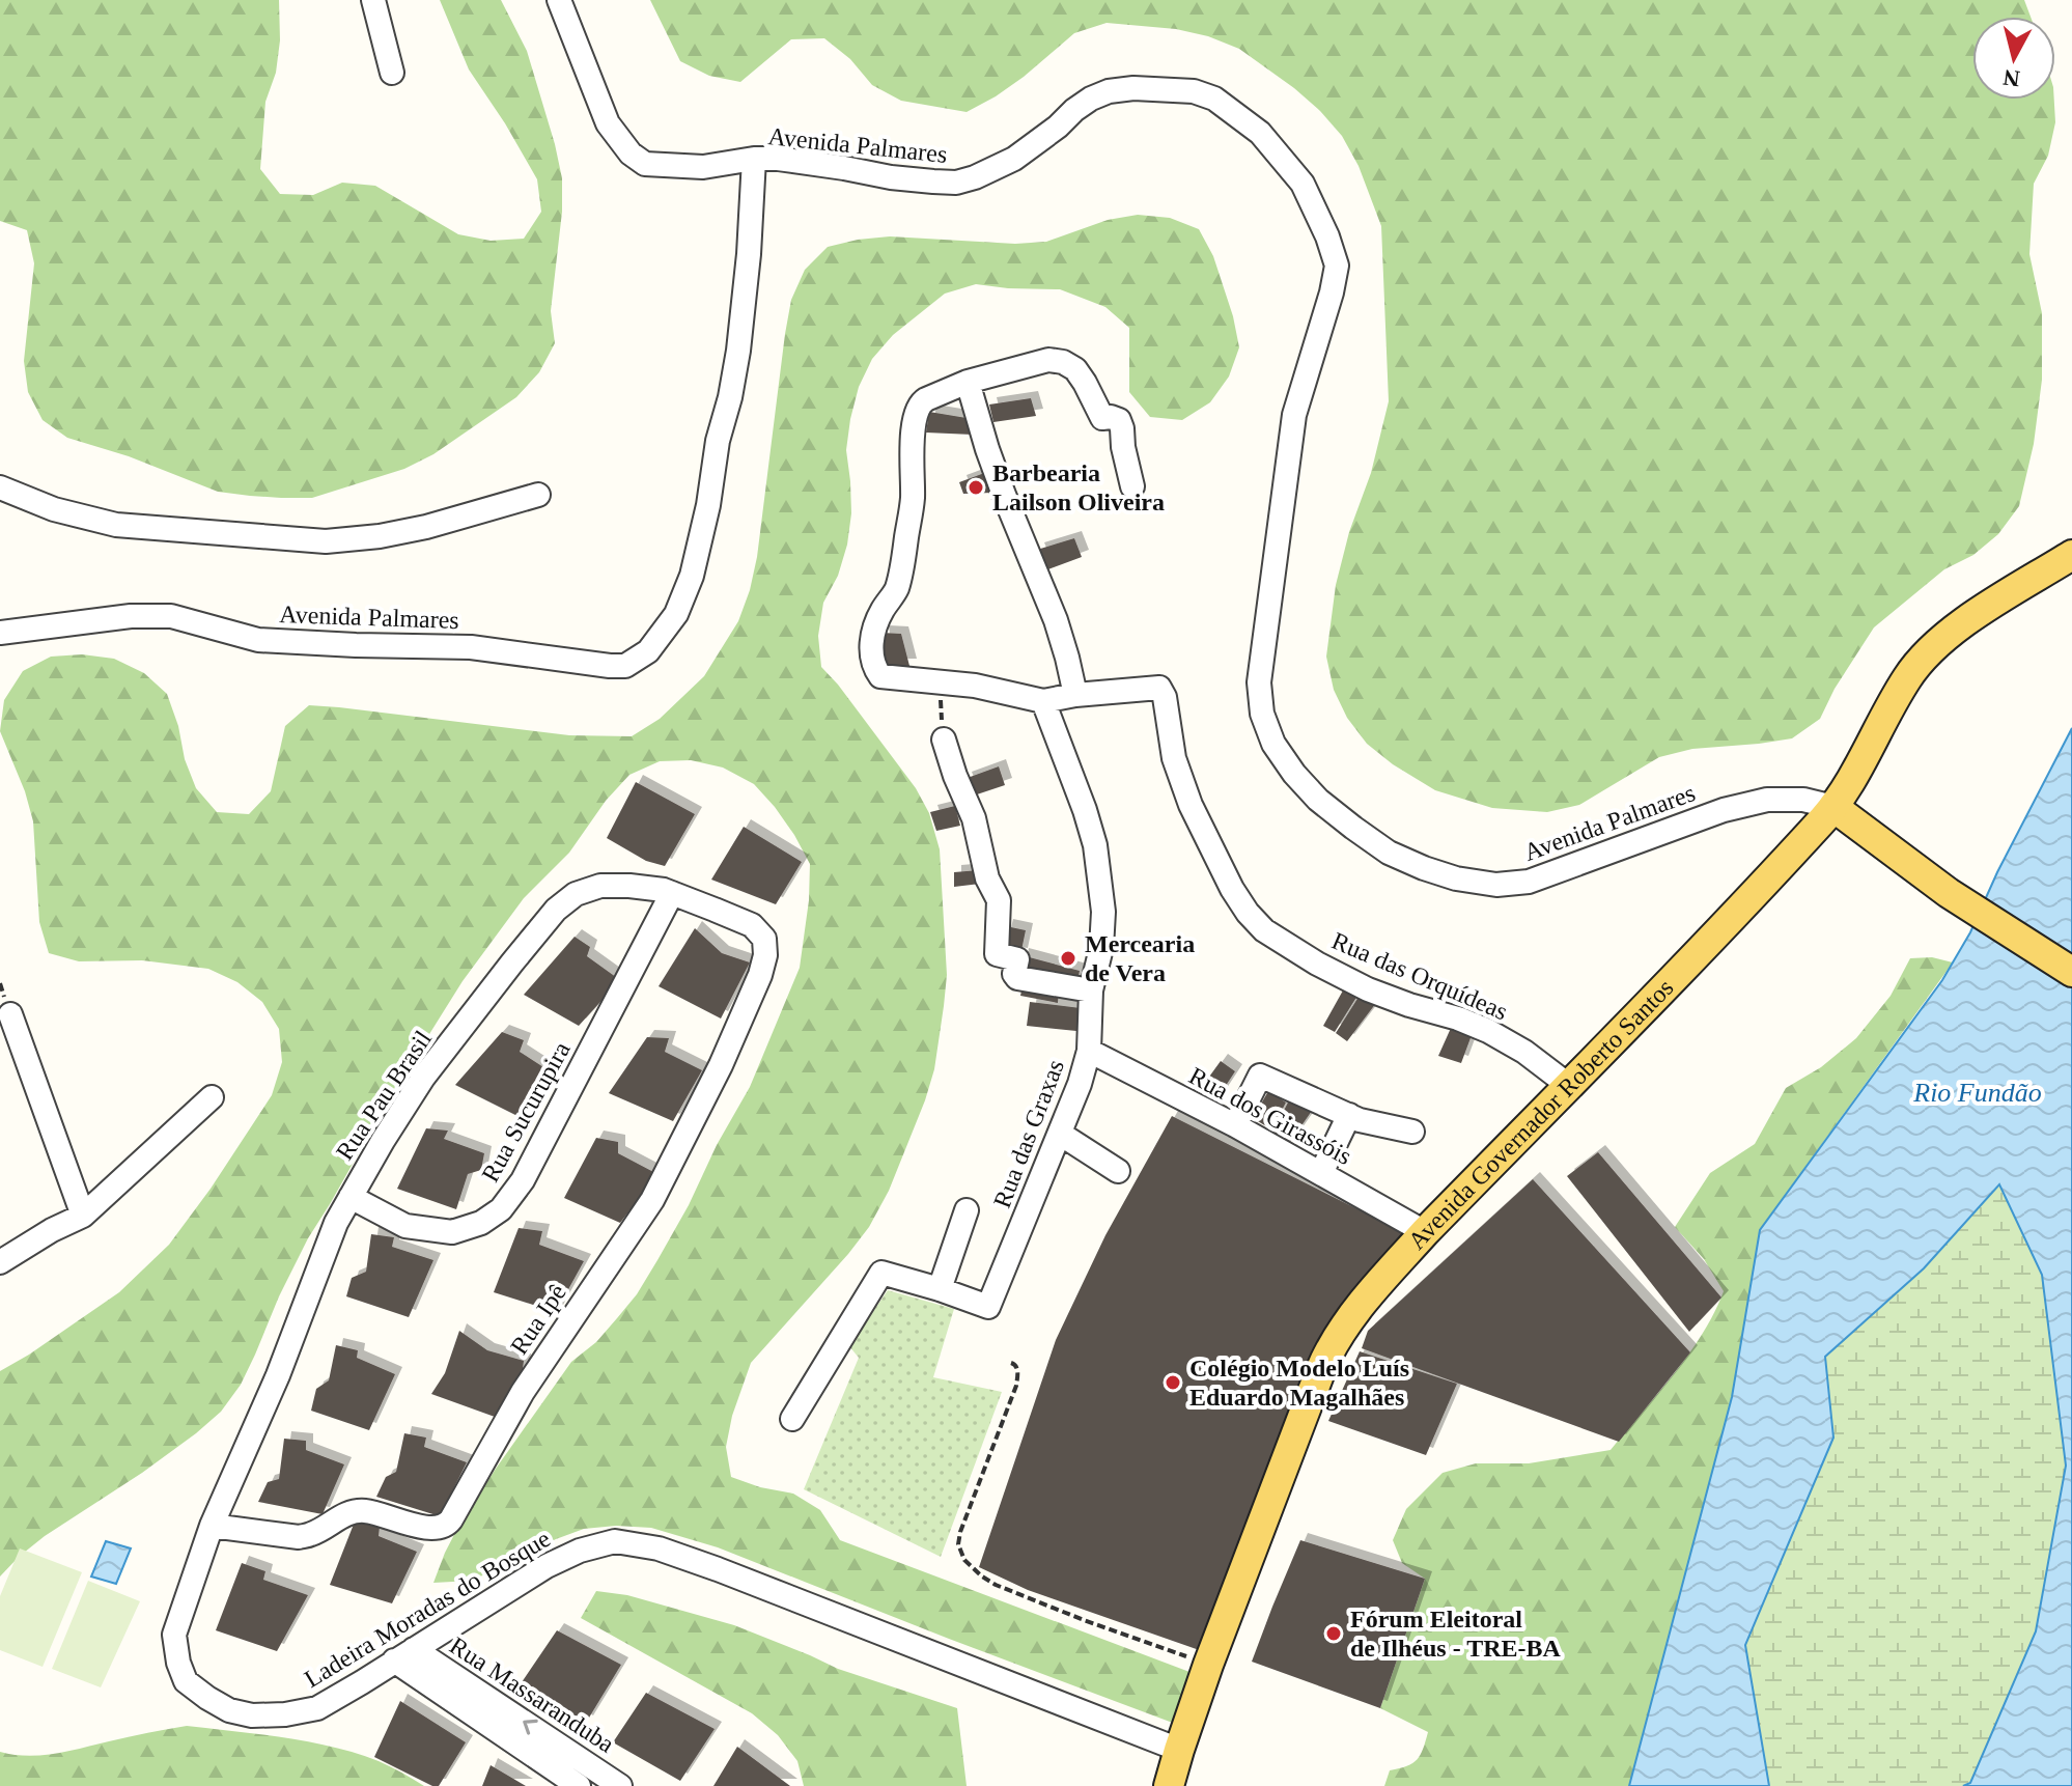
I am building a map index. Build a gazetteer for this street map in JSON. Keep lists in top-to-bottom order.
{
  "streets": {
    "main road": ["Avenida Governador Roberto Santos"],
    "street": [
      "Avenida Palmares",
      "Rua das Orquídeas",
      "Rua Pau Brasil",
      "Rua Sucurupira",
      "Rua dos Girassóis",
      "Rua das Graxas",
      "Rua Ipê",
      "Ladeira Moradas do Bosque",
      "Rua Massaranduba"
    ]
  },
  "crossings": [
    ["Avenida Palmares", "Avenida Governador Roberto Santos"],
    ["Rua das Orquídeas", "Avenida Governador Roberto Santos"],
    ["Rua Pau Brasil", "Rua Sucurupira"],
    ["Rua Pau Brasil", "Rua Ipê"],
    ["Rua Pau Brasil", "Ladeira Moradas do Bosque"],
    ["Avenida Governador Roberto Santos", "Rua dos Girassóis"],
    ["Avenida Governador Roberto Santos", "Ladeira Moradas do Bosque"],
    ["Rua dos Girassóis", "Rua das Graxas"],
    ["Rua Ipê", "Ladeira Moradas do Bosque"],
    ["Ladeira Moradas do Bosque", "Rua Massaranduba"]
  ],
  "water": ["Rio Fundão"],
  "places": [
    "Barbearia Lailson Oliveira",
    "Mercearia de Vera",
    "Colégio Modelo Luís Eduardo Magalhães",
    "Fórum Eleitoral de Ilhéus - TRE-BA"
  ],
  "north": "bottom"
}
